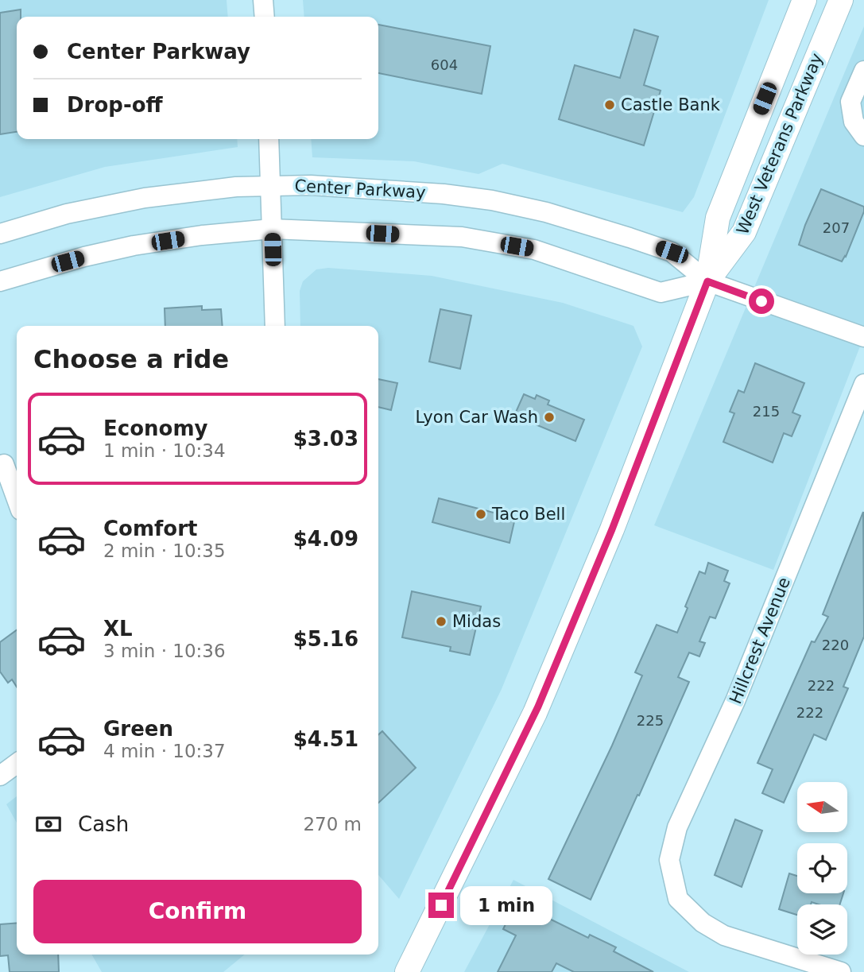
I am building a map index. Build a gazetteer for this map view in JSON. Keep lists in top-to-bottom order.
{
  "streets": {
    "main road": ["West Veterans Parkway"],
    "street": ["Center Parkway", "Hillcrest Avenue"]
  },
  "crossings": [
    ["West Veterans Parkway", "Center Parkway"]
  ],
  "places": [
    "Castle Bank",
    "Lyon Car Wash",
    "Taco Bell",
    "Midas"
  ],
  "house_numbers": [
    "604",
    "207",
    "215",
    "220",
    "222",
    "222",
    "225"
  ],
  "north": "left",
  "page": {
    "banner": ["Center Parkway", "Drop-off"],
    "heading": "Choose a ride",
    "list": [
      {
        "name": "Economy",
        "note": "1 min · 10:34",
        "value": "$3.03"
      },
      {
        "name": "Comfort",
        "note": "2 min · 10:35",
        "value": "$4.09"
      },
      {
        "name": "XL",
        "note": "3 min · 10:36",
        "value": "$5.16"
      },
      {
        "name": "Green",
        "note": "4 min · 10:37",
        "value": "$4.51"
      }
    ],
    "pay": ["Cash", "270 m"],
    "buttons": "Confirm",
    "bubble": "1 min"
  }
}
